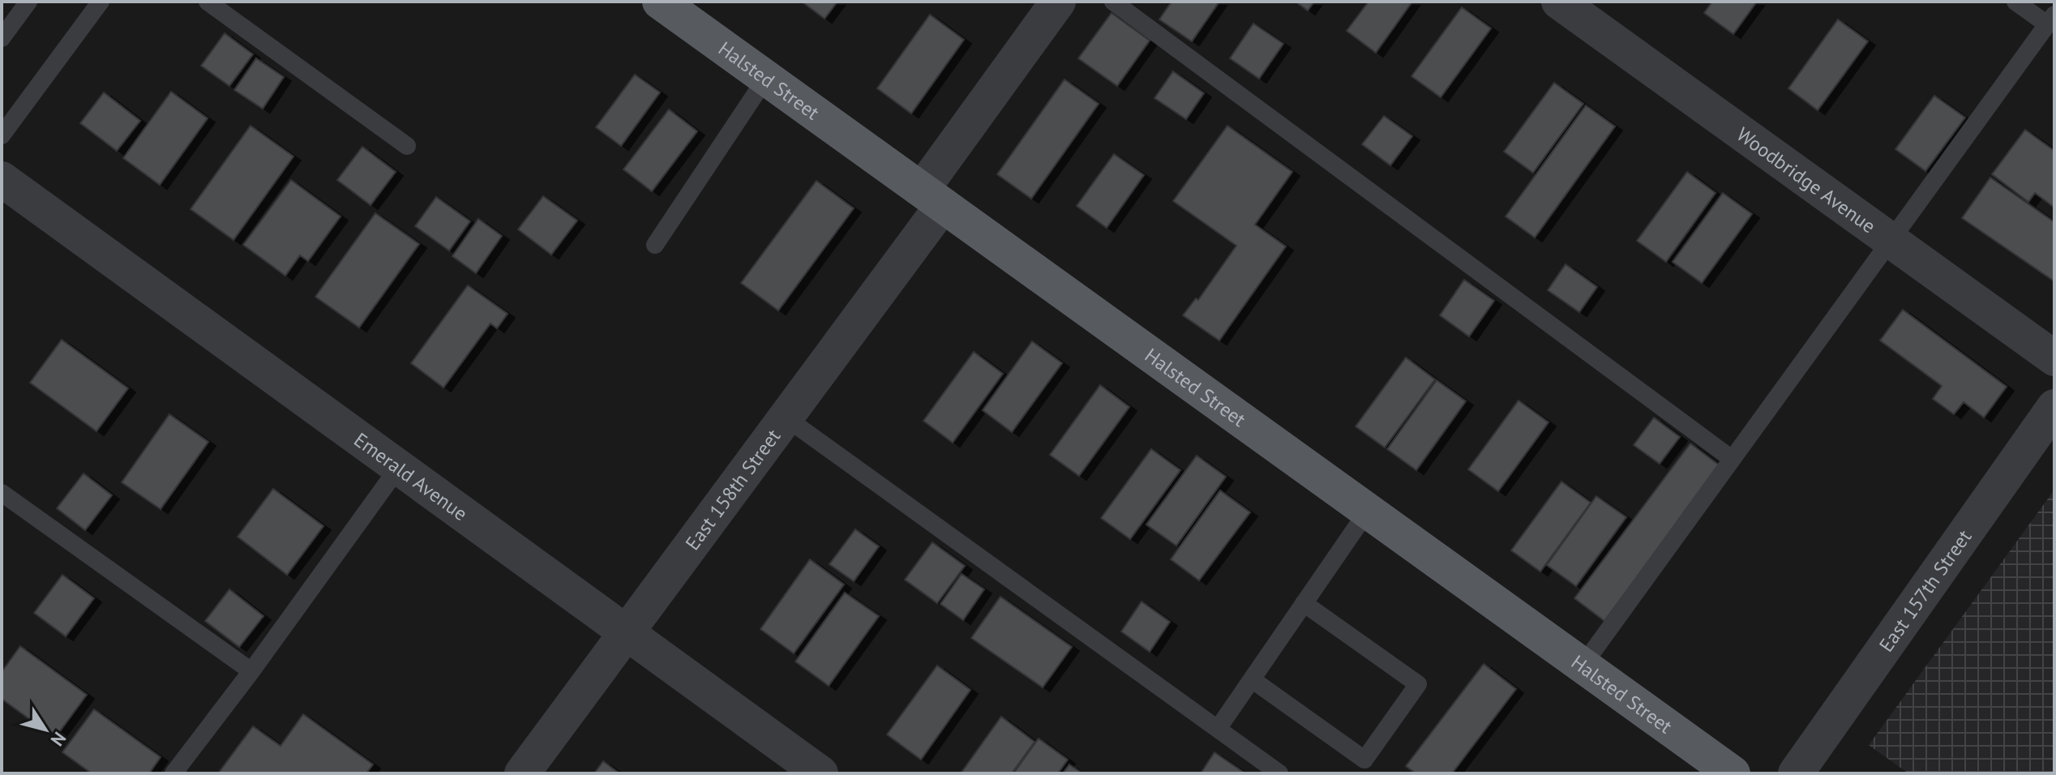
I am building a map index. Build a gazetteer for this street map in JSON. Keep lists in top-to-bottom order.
{
  "streets": {
    "main road": ["Halsted Street"],
    "street": [
      "Woodbridge Avenue",
      "Emerald Avenue",
      "East 158th Street",
      "East 157th Street"
    ]
  },
  "crossings": [
    ["Halsted Street", "East 158th Street"],
    ["Emerald Avenue", "East 158th Street"]
  ],
  "north": "bottom right"
}
